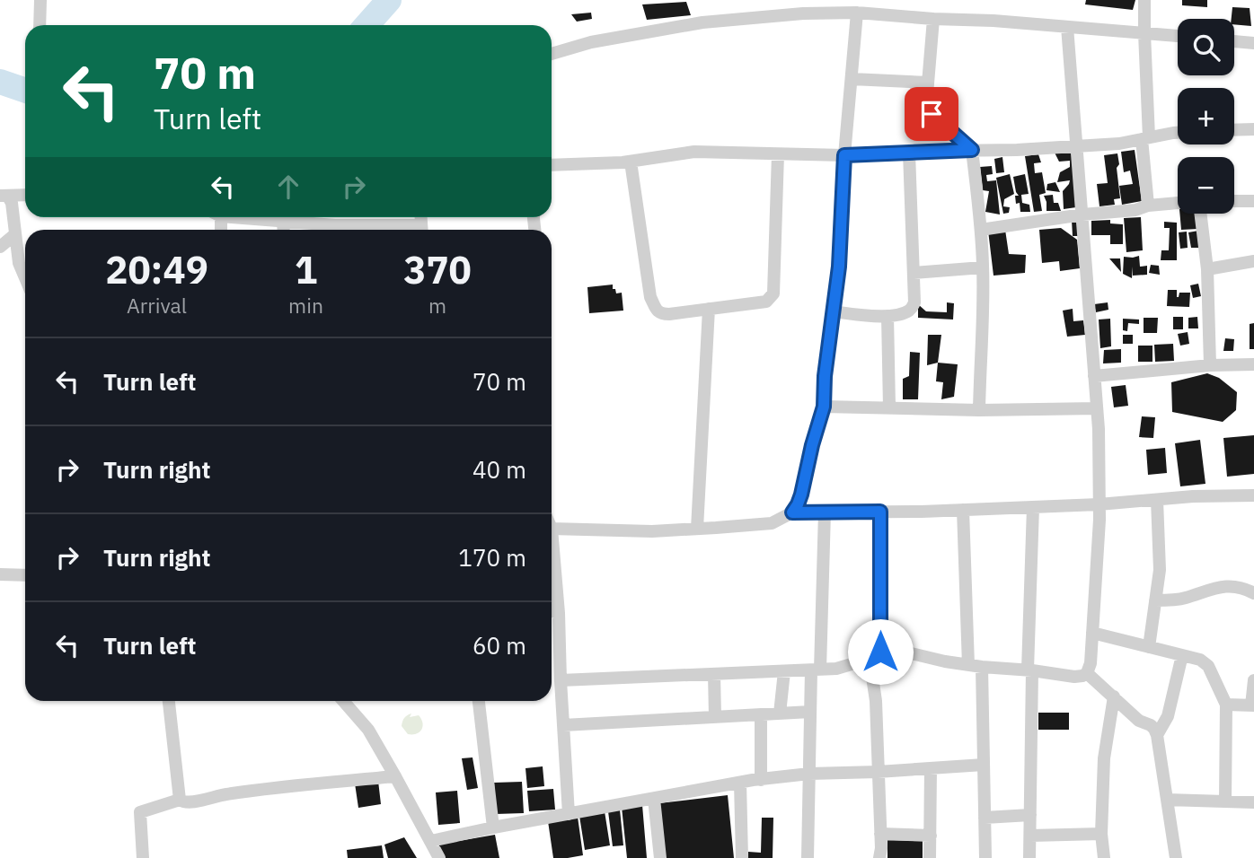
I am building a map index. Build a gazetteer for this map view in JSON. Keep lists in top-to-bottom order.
{
  "page": {
    "map_buttons": ["+", "−"],
    "turn": ["70 m", "Turn left"],
    "eta": [
      "20:49",
      "Arrival",
      "1",
      "min",
      "370",
      "m"
    ],
    "list": [
      {
        "name": "Turn left",
        "value": "70 m"
      },
      {
        "name": "Turn right",
        "value": "40 m"
      },
      {
        "name": "Turn right",
        "value": "170 m"
      },
      {
        "name": "Turn left",
        "value": "60 m"
      }
    ]
  }
}
